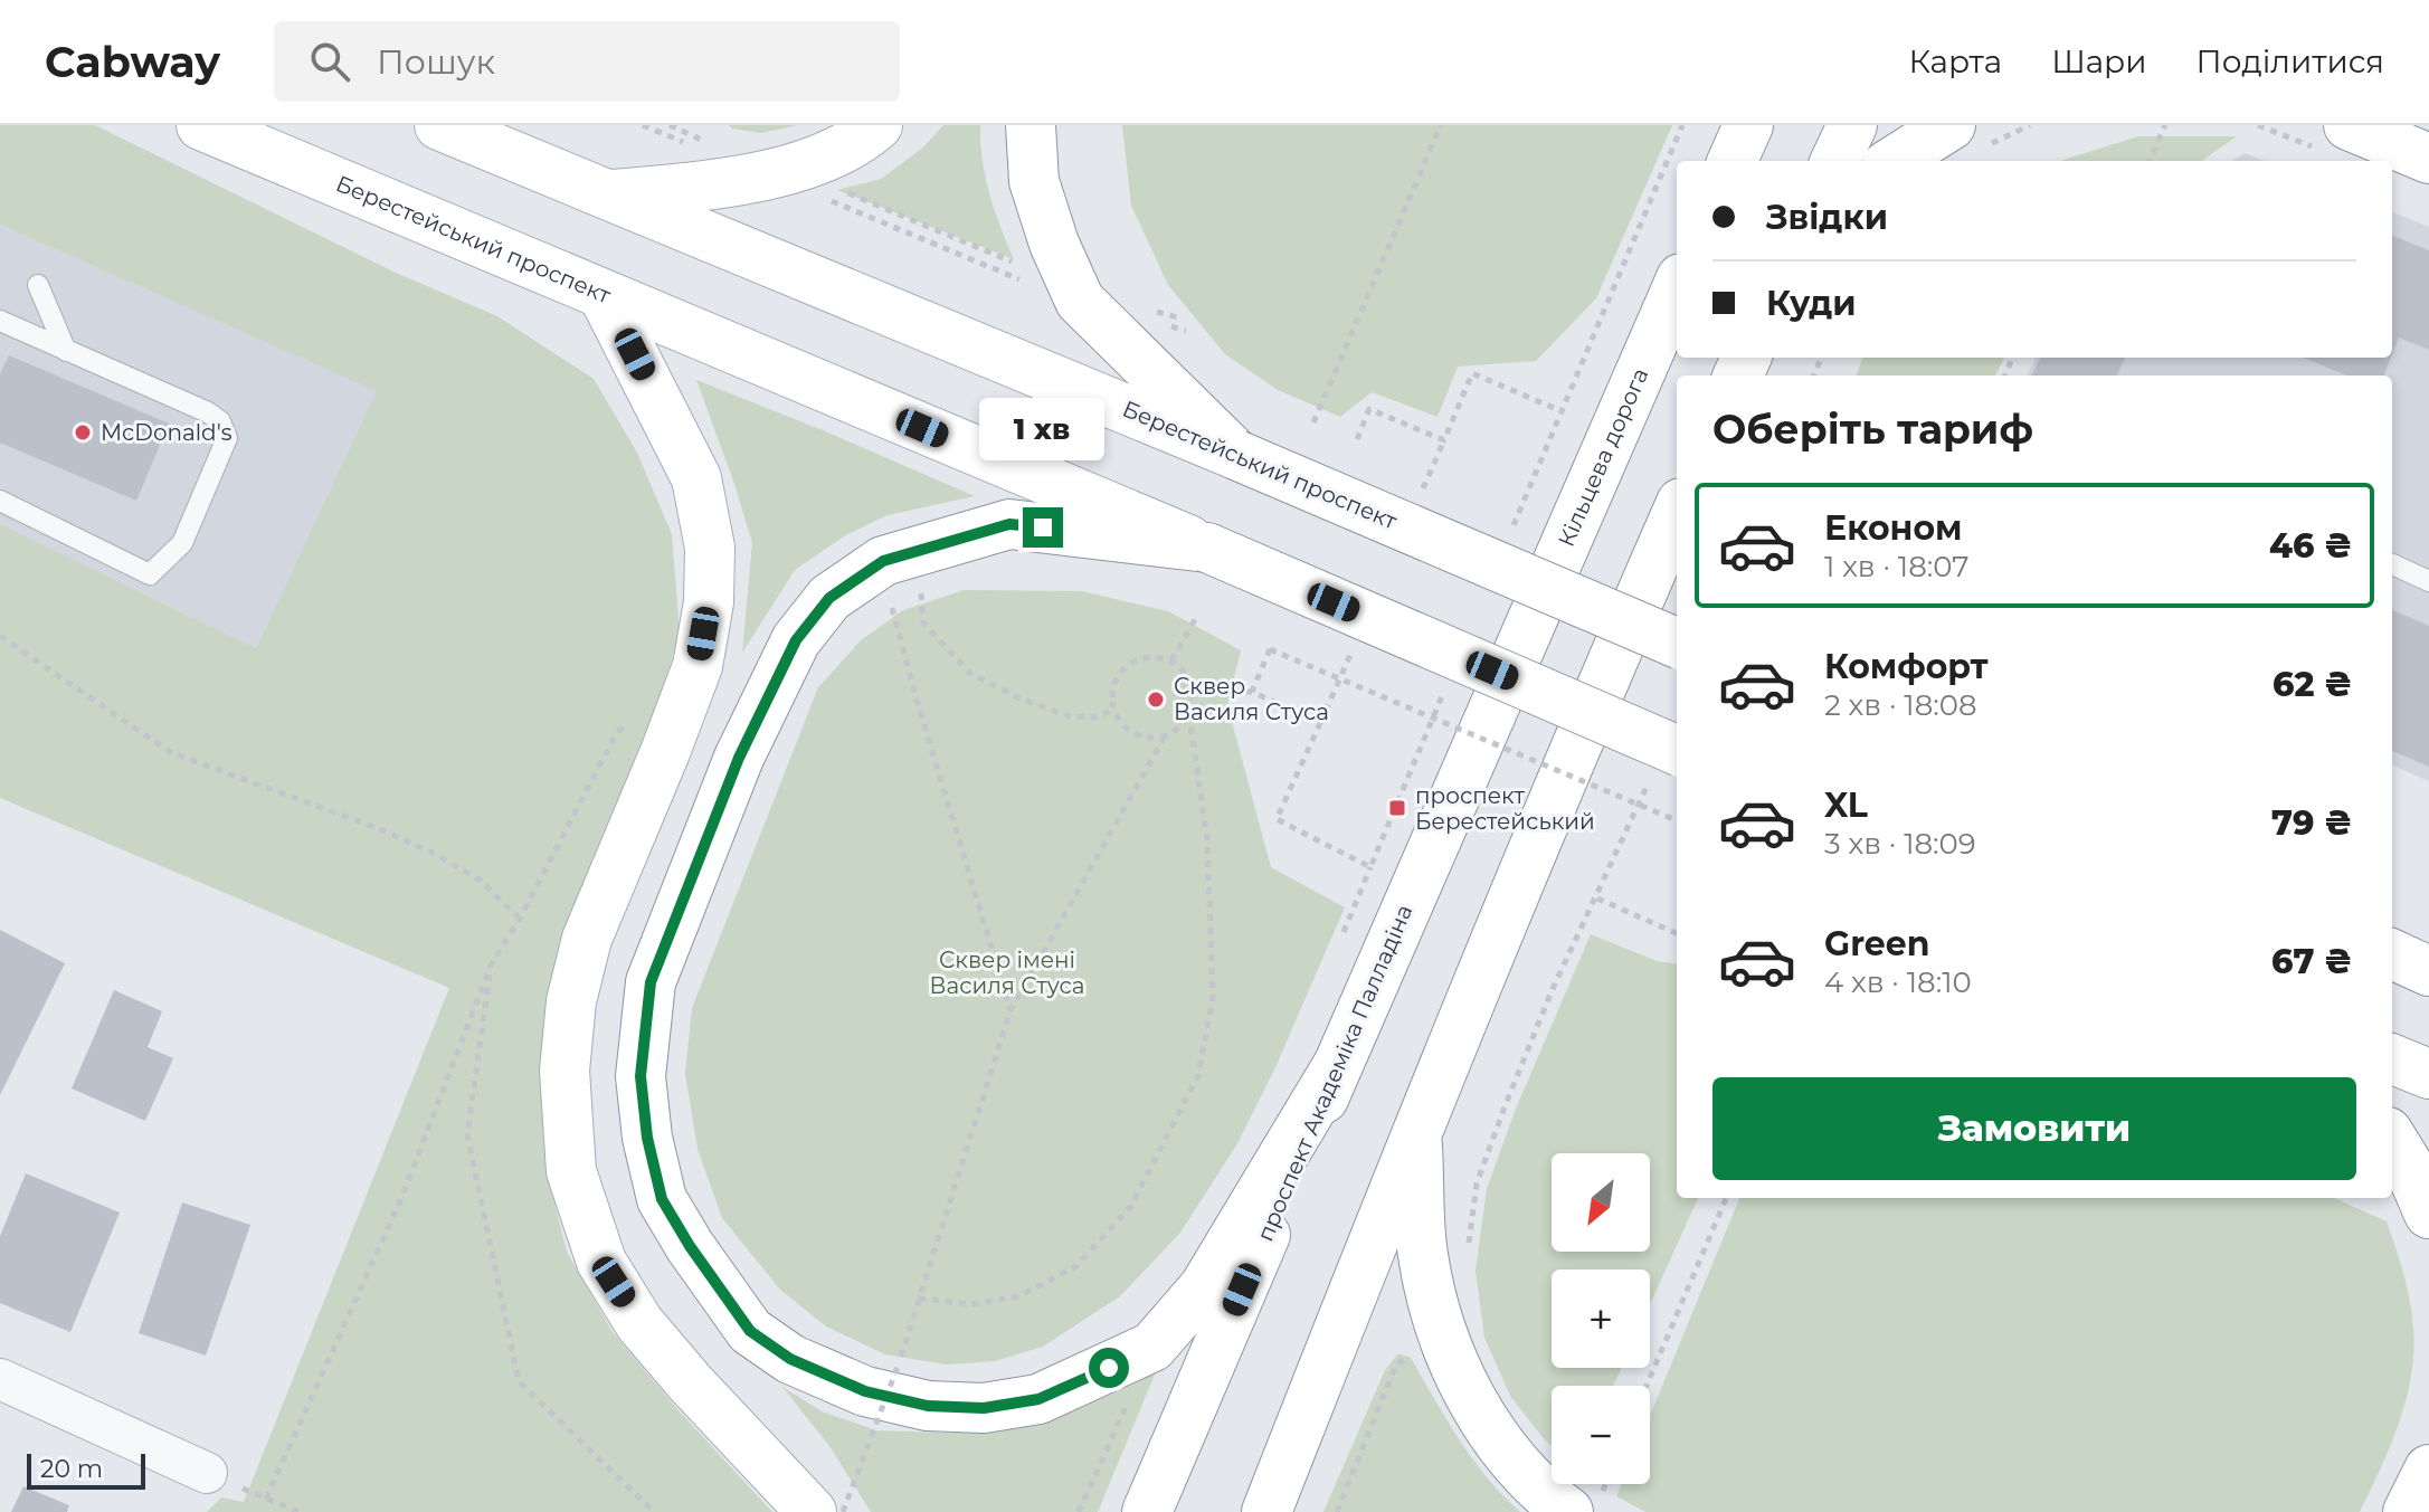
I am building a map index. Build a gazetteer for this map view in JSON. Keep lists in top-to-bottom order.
{
  "streets": {
    "main road": ["Берестейський проспект", "Кільцева дорога", "проспект Академіка Палладіна"]
  },
  "crossings": [
    ["Кільцева дорога", "проспект Академіка Палладіна"]
  ],
  "parks": ["Сквер імені Василя Стуса"],
  "places": {
    "other": ["McDonald's", "Сквер Василя Стуса"],
    "transit": ["проспект Берестейський"]
  },
  "scale_bar": "20 m",
  "north": "bottom left",
  "page": {
    "header": "Cabway",
    "search": "Пошук",
    "nav": ["Карта", "Шари", "Поділитися"],
    "banner": ["Звідки", "Куди"],
    "heading": "Оберіть тариф",
    "bubble": "1 хв",
    "list": [
      {
        "name": "Економ",
        "note": "1 хв · 18:07",
        "value": "46 ₴"
      },
      {
        "name": "Комфорт",
        "note": "2 хв · 18:08",
        "value": "62 ₴"
      },
      {
        "name": "XL",
        "note": "3 хв · 18:09",
        "value": "79 ₴"
      },
      {
        "name": "Green",
        "note": "4 хв · 18:10",
        "value": "67 ₴"
      }
    ],
    "buttons": "Замовити",
    "map_buttons": ["+", "−"],
    "scale": "20 m"
  }
}
